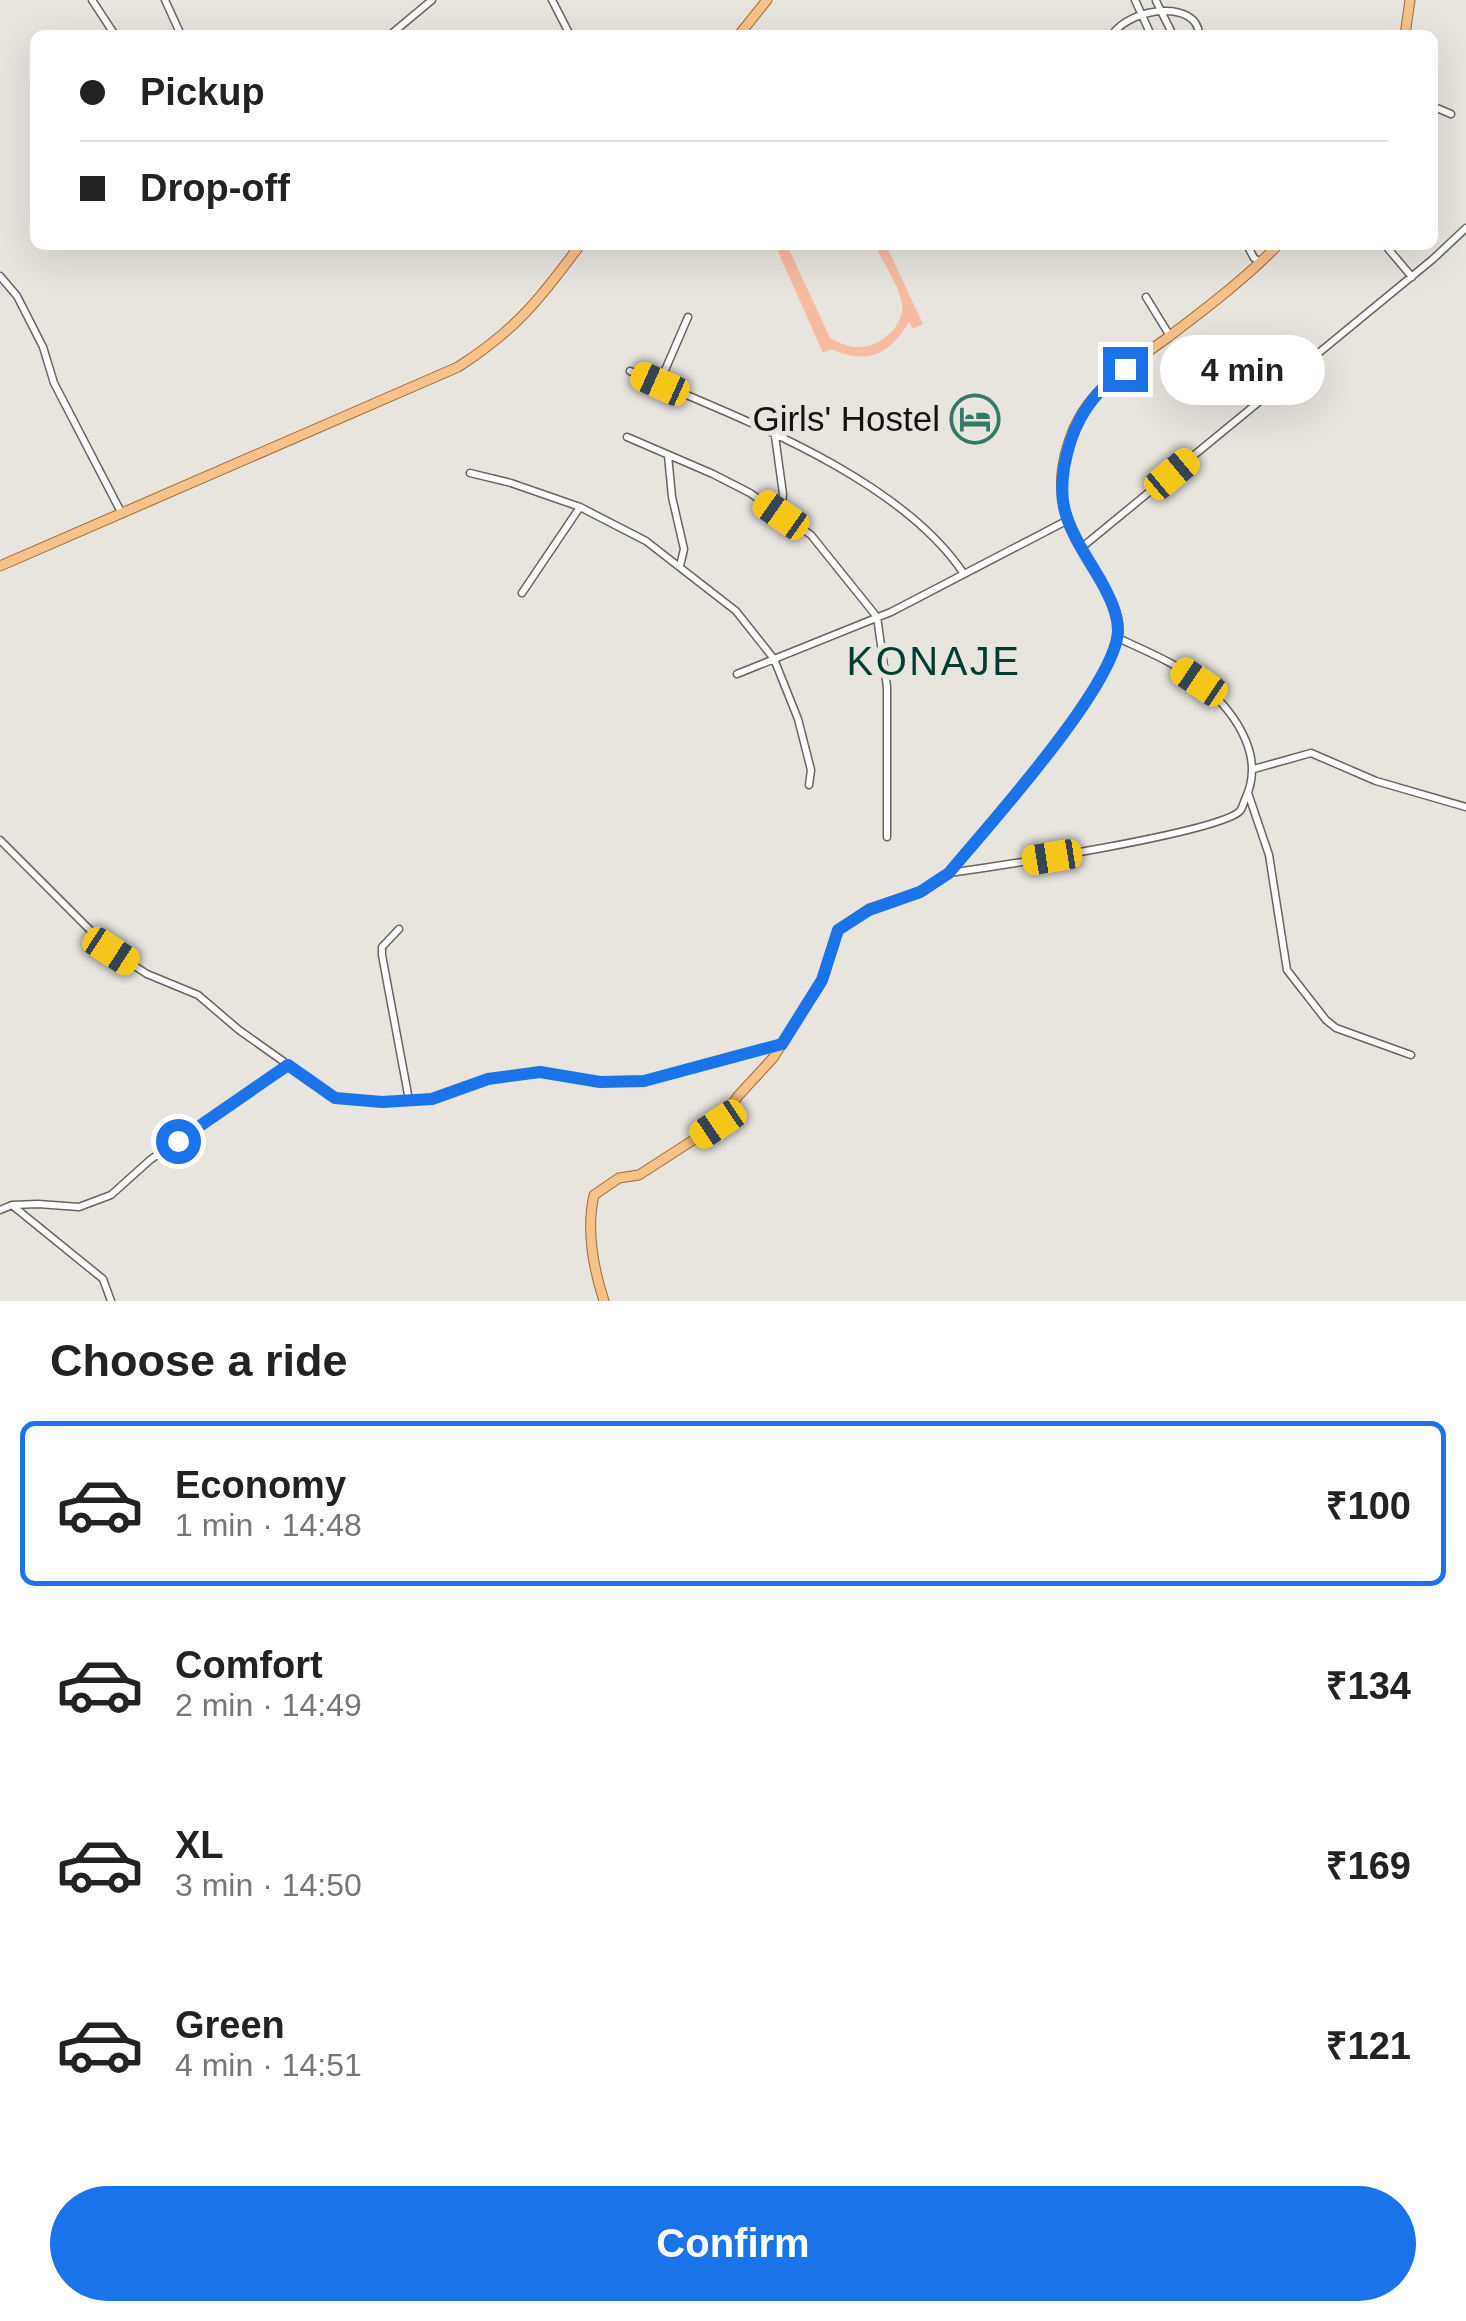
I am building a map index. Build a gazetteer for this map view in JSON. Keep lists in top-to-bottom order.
{
  "districts": ["KONAJE"],
  "places": {
    "hotel": ["Girls' Hostel"]
  },
  "page": {
    "banner": ["Pickup", "Drop-off"],
    "bubble": "4 min",
    "heading": "Choose a ride",
    "list": [
      {
        "name": "Economy",
        "note": "1 min · 14:48",
        "value": "₹100"
      },
      {
        "name": "Comfort",
        "note": "2 min · 14:49",
        "value": "₹134"
      },
      {
        "name": "XL",
        "note": "3 min · 14:50",
        "value": "₹169"
      },
      {
        "name": "Green",
        "note": "4 min · 14:51",
        "value": "₹121"
      }
    ],
    "buttons": "Confirm"
  }
}
